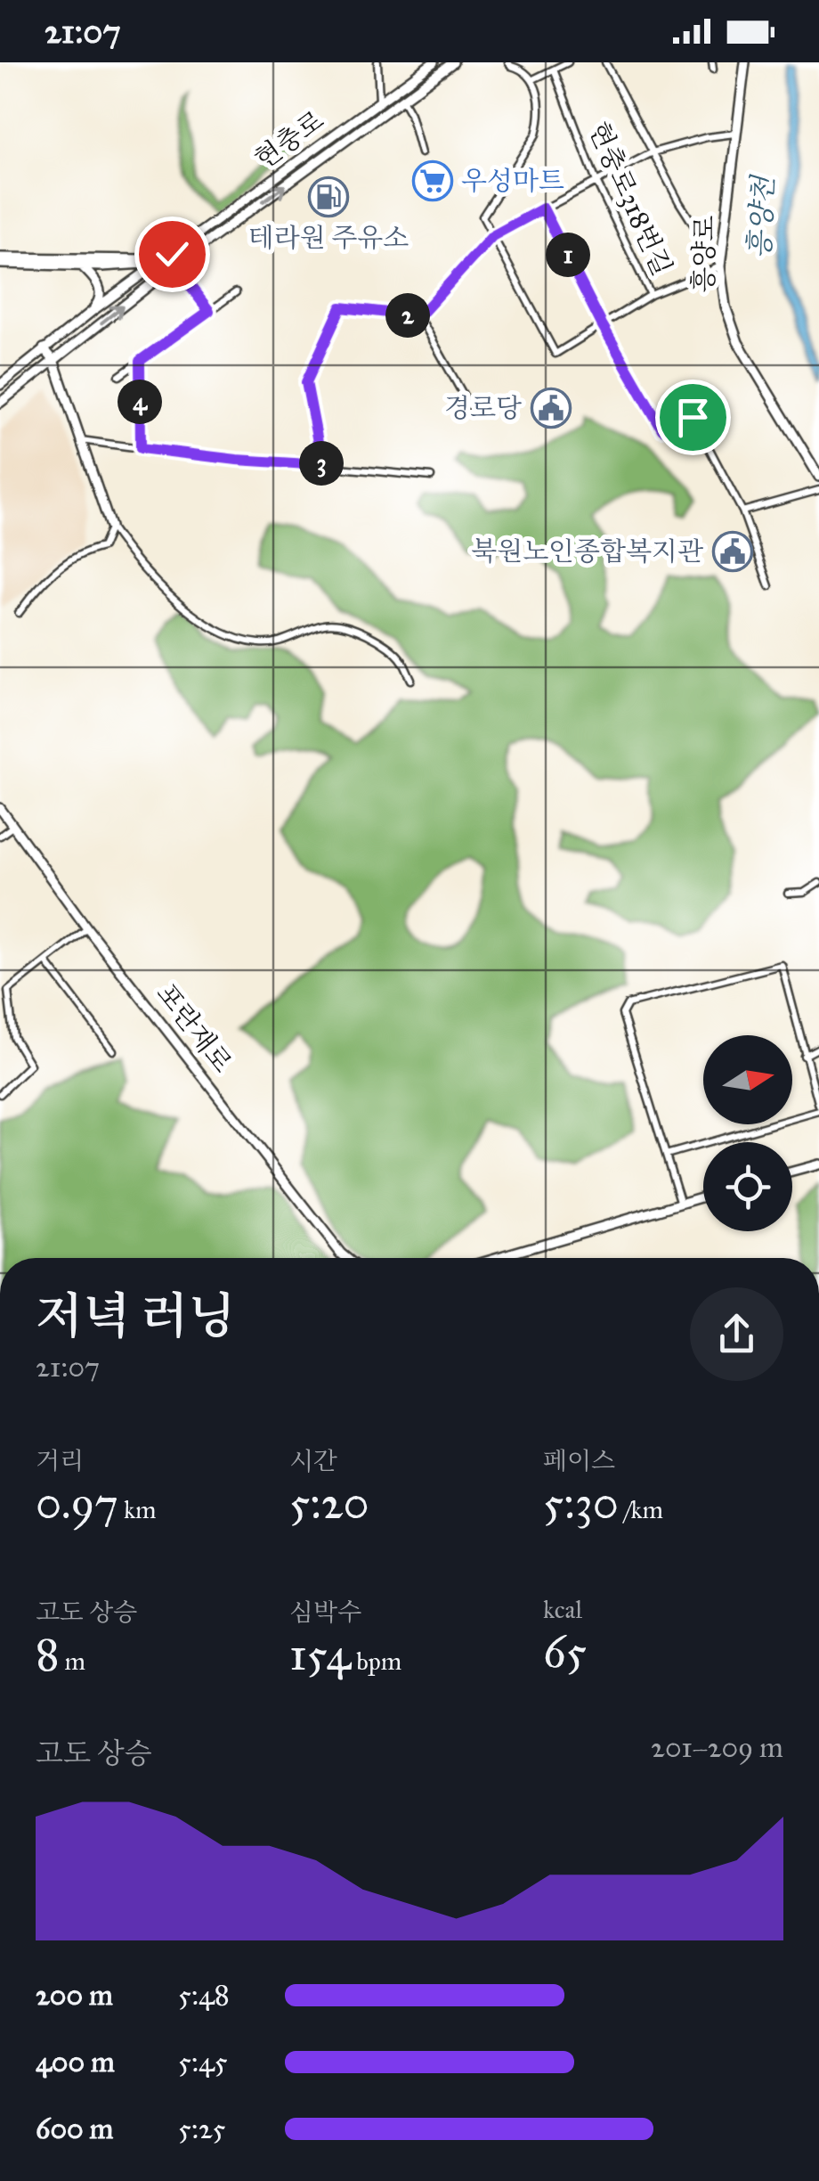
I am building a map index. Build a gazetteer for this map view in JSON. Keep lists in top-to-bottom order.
{
  "streets": {
    "street": [
      "현충로",
      "현충로318번길",
      "흥양로",
      "포란재로"
    ]
  },
  "water": ["흥양천"],
  "places": {
    "supermarket": ["우성마트"],
    "fuel station": ["테라원 주유소"],
    "public building": ["경로당", "북원노인종합복지관"]
  },
  "north": "right",
  "page": {
    "status": "21:07",
    "pins": [
      "1",
      "2",
      "4",
      "3"
    ],
    "heading": ["저녁 러닝", "21:07"],
    "stats": [
      ["거리", "0.97 km"],
      ["시간", "5:20"],
      ["페이스", "5:30 /km"],
      ["고도 상승", "8 m"],
      ["심박수", "154 bpm"],
      ["kcal", "65"]
    ],
    "chart": ["고도 상승", "201–209 m"],
    "list": [
      {
        "name": "200 m",
        "note": "5:48"
      },
      {
        "name": "400 m",
        "note": "5:45"
      },
      {
        "name": "600 m",
        "note": "5:25"
      }
    ]
  }
}
